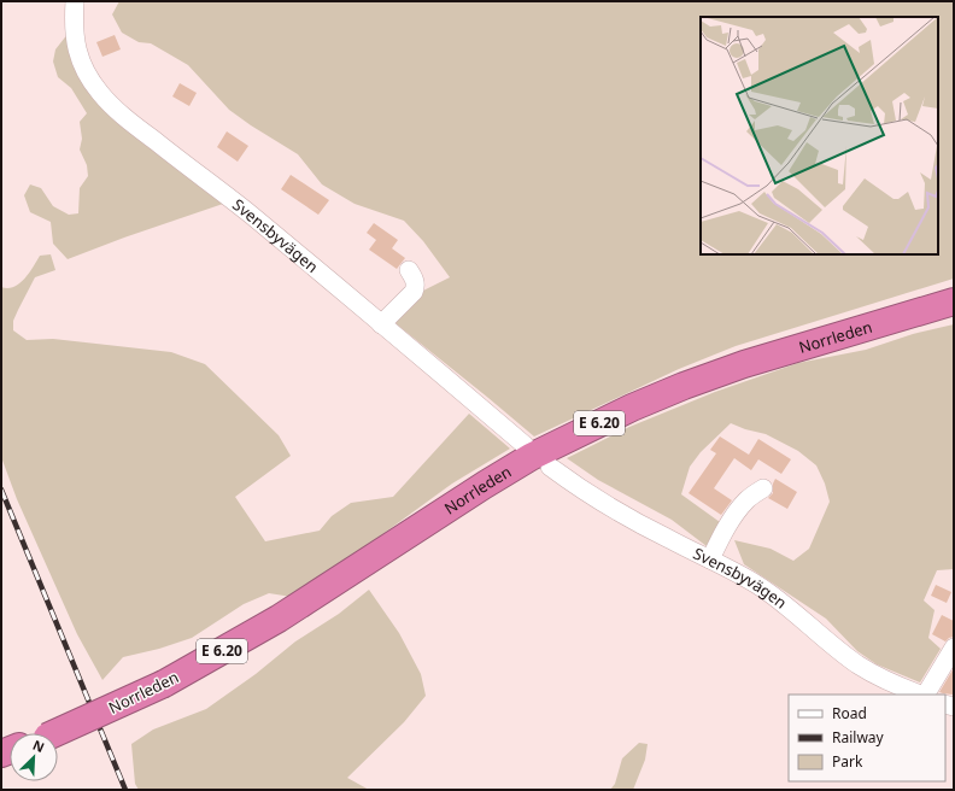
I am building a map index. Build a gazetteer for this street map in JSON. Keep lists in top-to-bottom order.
{
  "streets": {
    "highway": ["Norrleden", "E 6.20"],
    "street": ["Svensbyvägen"]
  },
  "legend": ["Road", "Railway", "Park"],
  "north": "top right"
}
